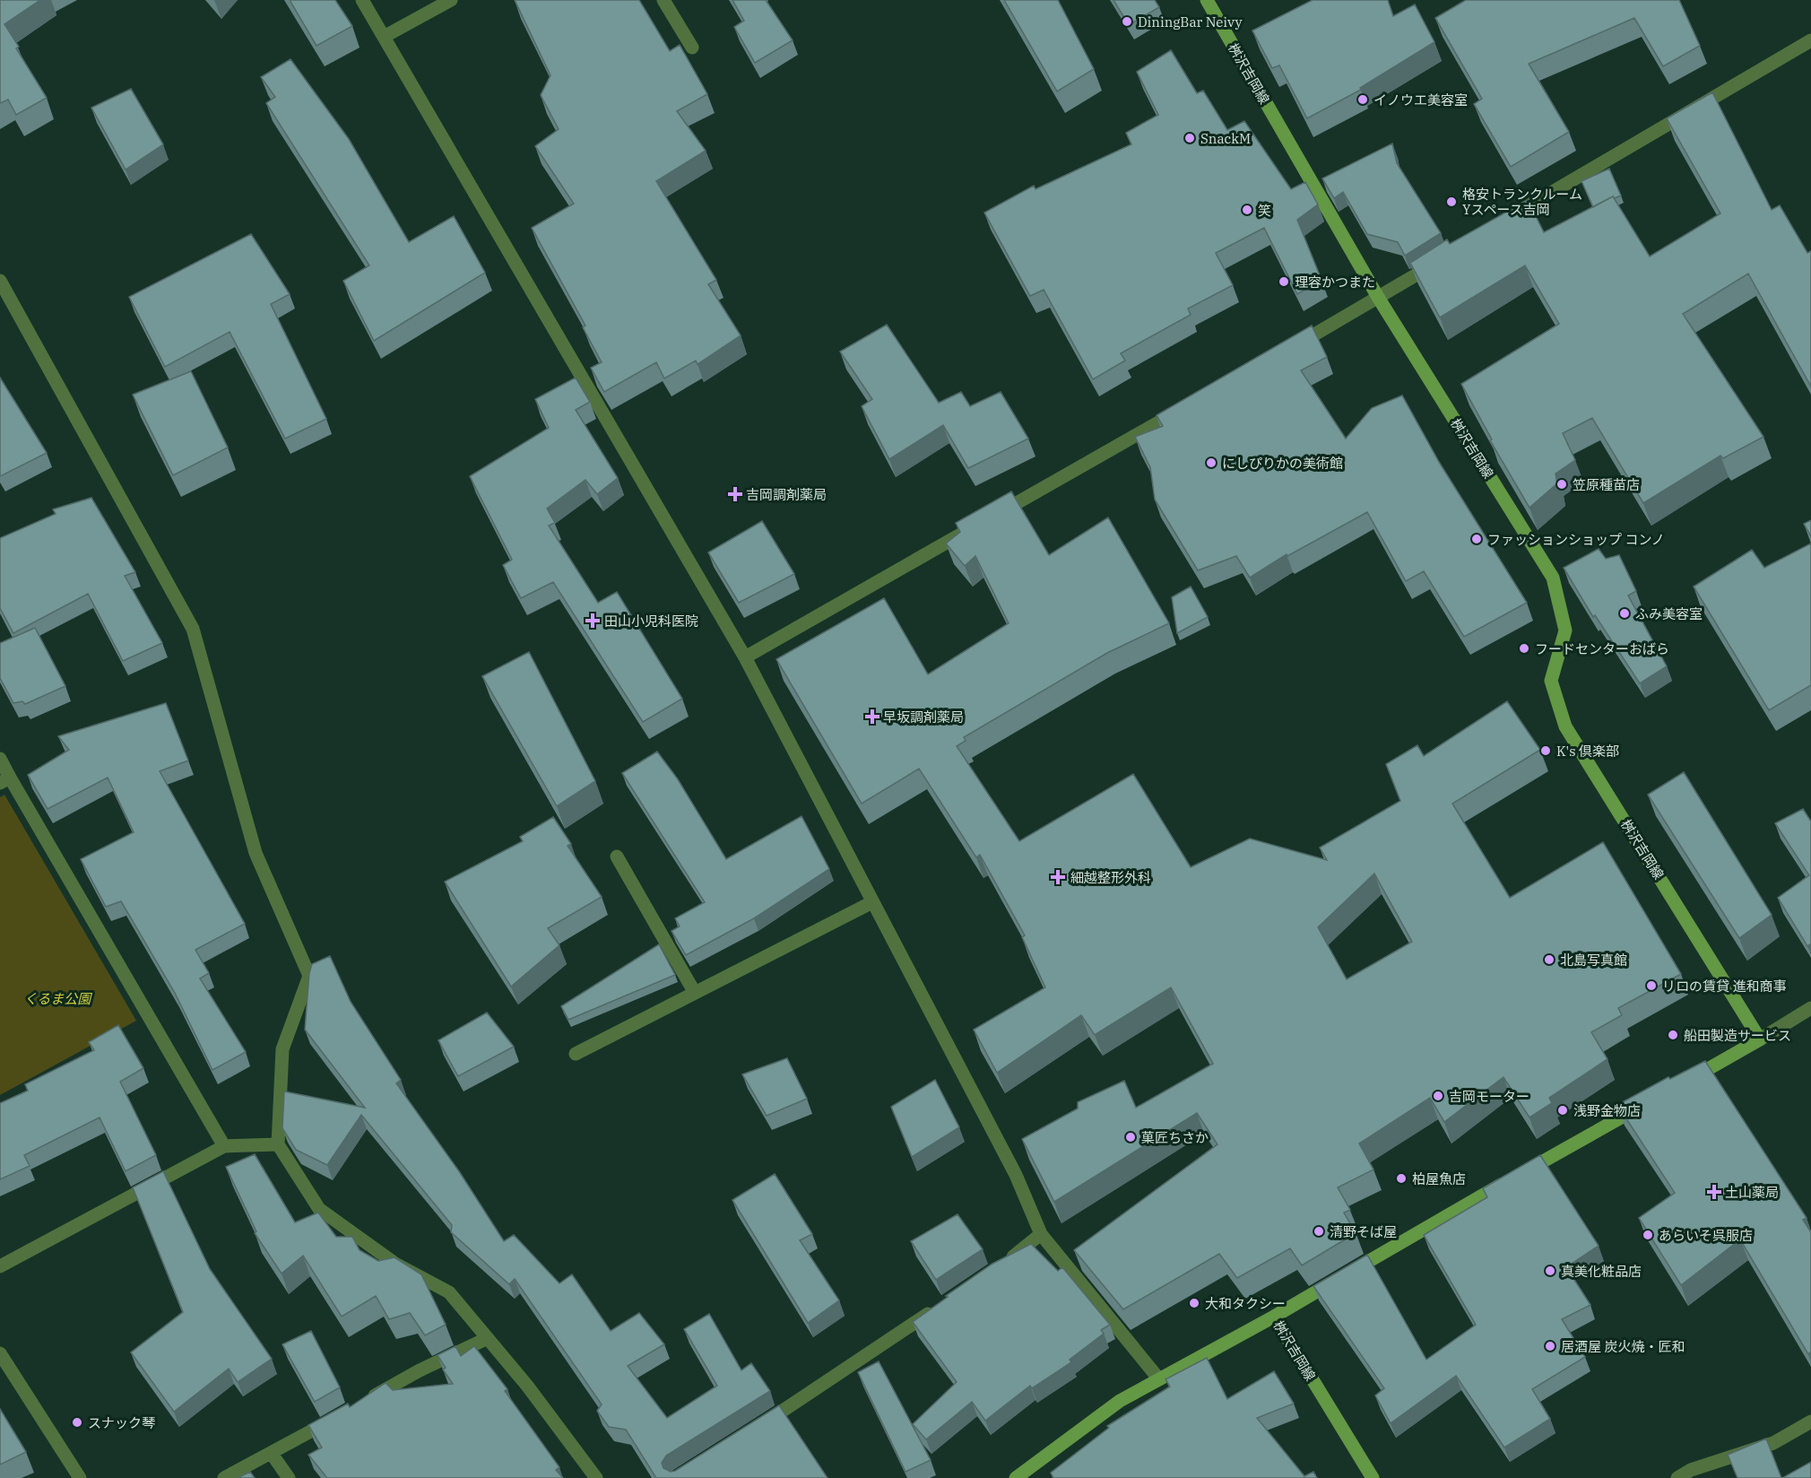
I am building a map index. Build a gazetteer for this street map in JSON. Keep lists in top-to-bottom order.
{
  "streets": {
    "main road": ["桝沢吉岡線"]
  },
  "parks": ["くるま公園"],
  "places": {
    "other": [
      "DiningBar Neivy",
      "イノウエ美容室",
      "SnackM",
      "格安トランクルーム Yスペース吉岡",
      "笑",
      "理容かつまた",
      "にしぴりかの美術館",
      "笠原種苗店",
      "ファッションショップ コンノ",
      "ふみ美容室",
      "フードセンターおばら",
      "K's 倶楽部",
      "北島写真館",
      "リロの賃貸 進和商事",
      "船田製造サービス",
      "吉岡モーター",
      "浅野金物店",
      "菓匠ちさか",
      "柏屋魚店",
      "清野そば屋",
      "あらいそ呉服店",
      "真美化粧品店",
      "大和タクシー",
      "居酒屋 炭火焼・匠和",
      "スナック琴"
    ],
    "health": [
      "吉岡調剤薬局",
      "田山小児科医院",
      "早坂調剤薬局",
      "細越整形外科",
      "土山薬局"
    ]
  }
}
